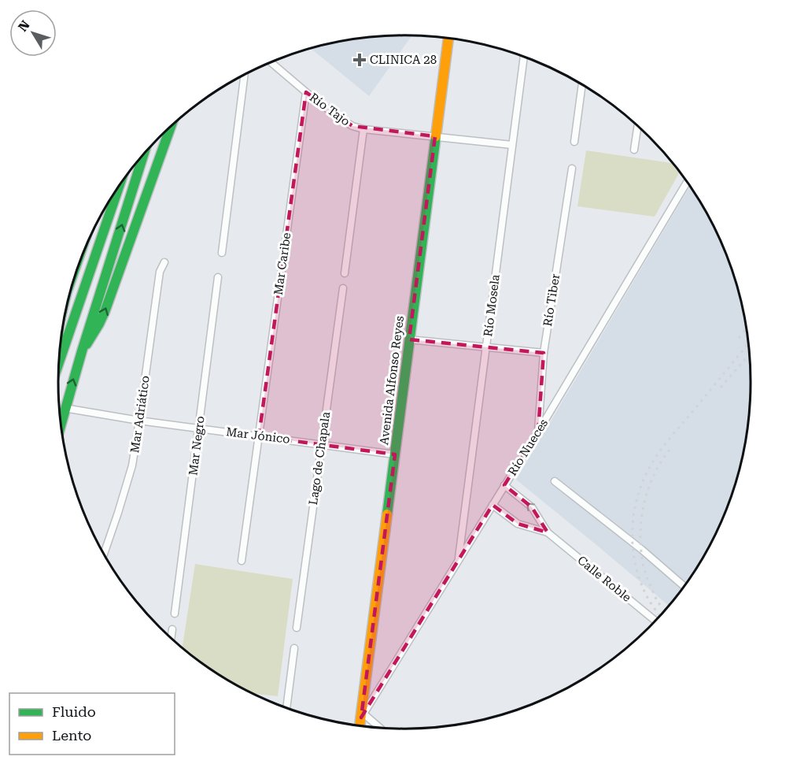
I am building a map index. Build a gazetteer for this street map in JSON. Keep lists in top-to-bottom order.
{
  "streets": {
    "main road": ["Avenida Alfonso Reyes"],
    "street": [
      "Río Tajo",
      "Mar Caribe",
      "Río Tiber",
      "Río Mosela",
      "Mar Adriático",
      "Mar Jónico",
      "Mar Negro",
      "Río Nueces",
      "Lago de Chapala",
      "Calle Roble"
    ]
  },
  "crossings": [
    ["Río Tajo", "Mar Caribe"],
    ["Río Tajo", "Río Mosela"],
    ["Río Tajo", "Avenida Alfonso Reyes"],
    ["Mar Caribe", "Mar Jónico"],
    ["Río Tiber", "Río Nueces"],
    ["Río Mosela", "Río Nueces"],
    ["Avenida Alfonso Reyes", "Mar Jónico"],
    ["Avenida Alfonso Reyes", "Río Nueces"],
    ["Mar Adriático", "Mar Jónico"],
    ["Mar Jónico", "Mar Negro"],
    ["Mar Jónico", "Lago de Chapala"],
    ["Río Nueces", "Calle Roble"]
  ],
  "places": {
    "health": ["CLINICA 28"]
  },
  "legend": ["Fluido", "Lento"],
  "north": "top left"
}
